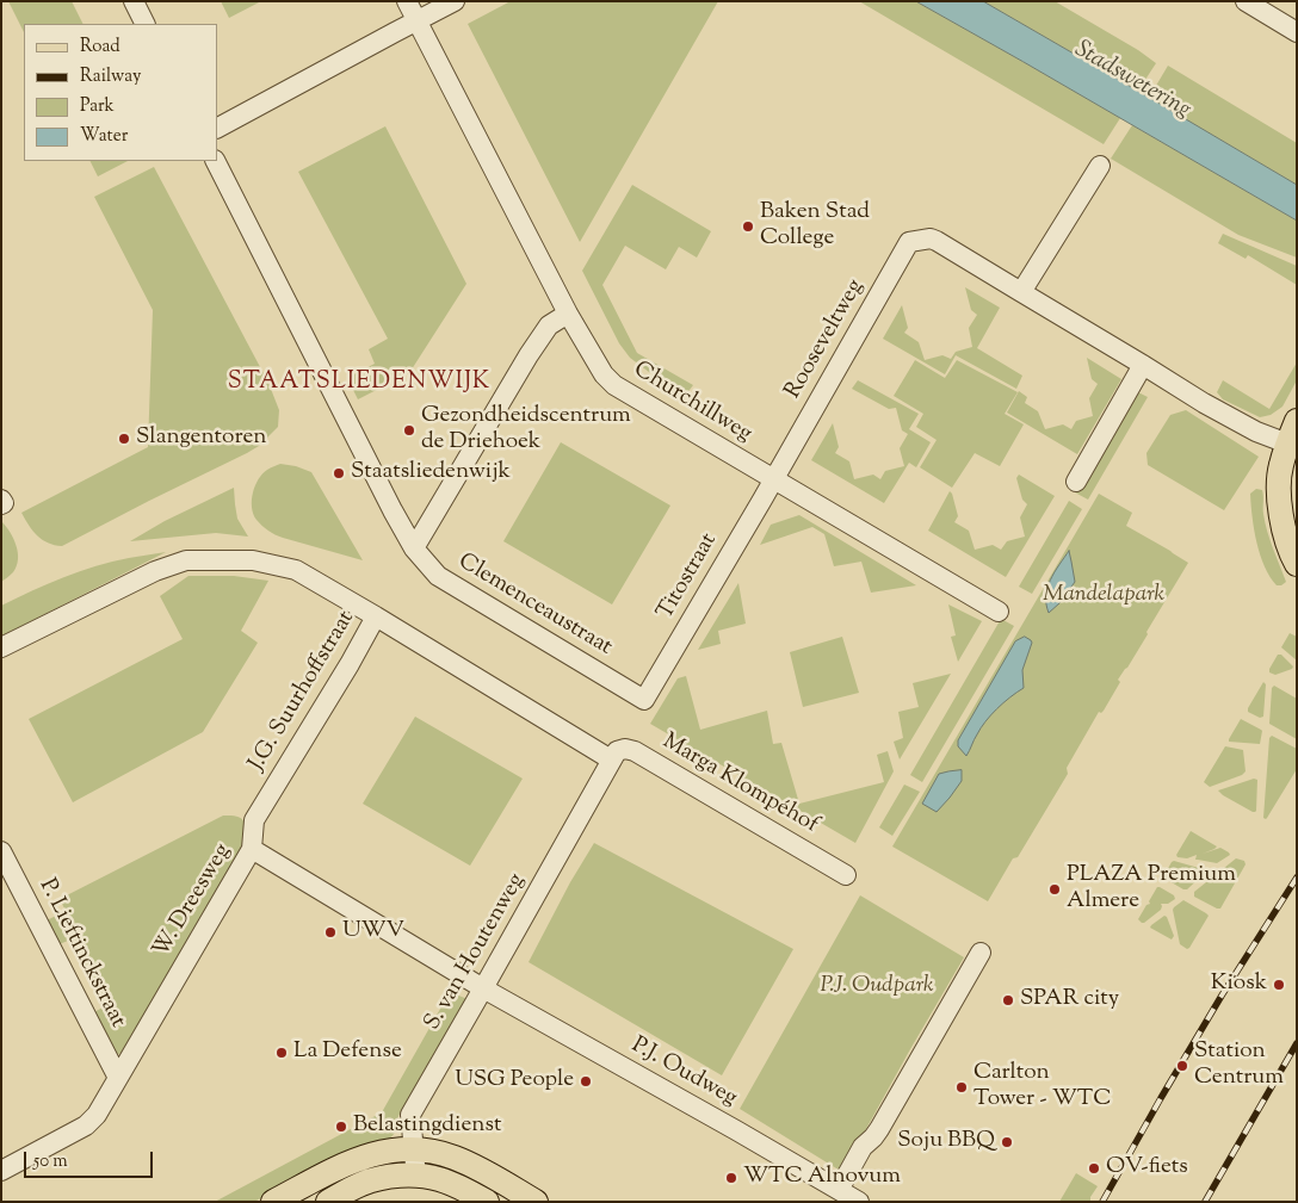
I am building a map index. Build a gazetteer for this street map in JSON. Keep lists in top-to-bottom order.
{
  "streets": {
    "street": [
      "Rooseveltweg",
      "Churchillweg",
      "Titostraat",
      "Clemenceaustraat",
      "J.G. Suurhoffstraat",
      "Marga Klompéhof",
      "W. Dreesweg",
      "S. van Houtenweg",
      "P. Lieftinckstraat",
      "P.J. Oudweg"
    ]
  },
  "crossings": [
    ["Rooseveltweg", "Churchillweg"],
    ["Rooseveltweg", "Titostraat"],
    ["Churchillweg", "Titostraat"],
    ["Titostraat", "Clemenceaustraat"],
    ["J.G. Suurhoffstraat", "Marga Klompéhof"],
    ["J.G. Suurhoffstraat", "W. Dreesweg"],
    ["J.G. Suurhoffstraat", "S. van Houtenweg"],
    ["Marga Klompéhof", "S. van Houtenweg"],
    ["W. Dreesweg", "S. van Houtenweg"],
    ["W. Dreesweg", "P. Lieftinckstraat"],
    ["W. Dreesweg", "P.J. Oudweg"],
    ["S. van Houtenweg", "P.J. Oudweg"]
  ],
  "districts": ["STAATSLIEDENWIJK"],
  "water": ["Stadswetering"],
  "parks": ["Mandelapark", "P.J. Oudpark"],
  "places": [
    "Baken Stad College",
    "Gezondheidscentrum de Driehoek",
    "Slangentoren",
    "Staatsliedenwijk",
    "PLAZA Premium Almere",
    "UWV",
    "Kiosk",
    "SPAR city",
    "La Defense",
    "Station Centrum",
    "USG People",
    "Carlton Tower - WTC",
    "Belastingdienst",
    "Soju BBQ",
    "OV-fiets",
    "WTC Alnovum"
  ],
  "legend": [
    "Road",
    "Railway",
    "Park",
    "Water"
  ],
  "scale_bar": "50 m"
}
